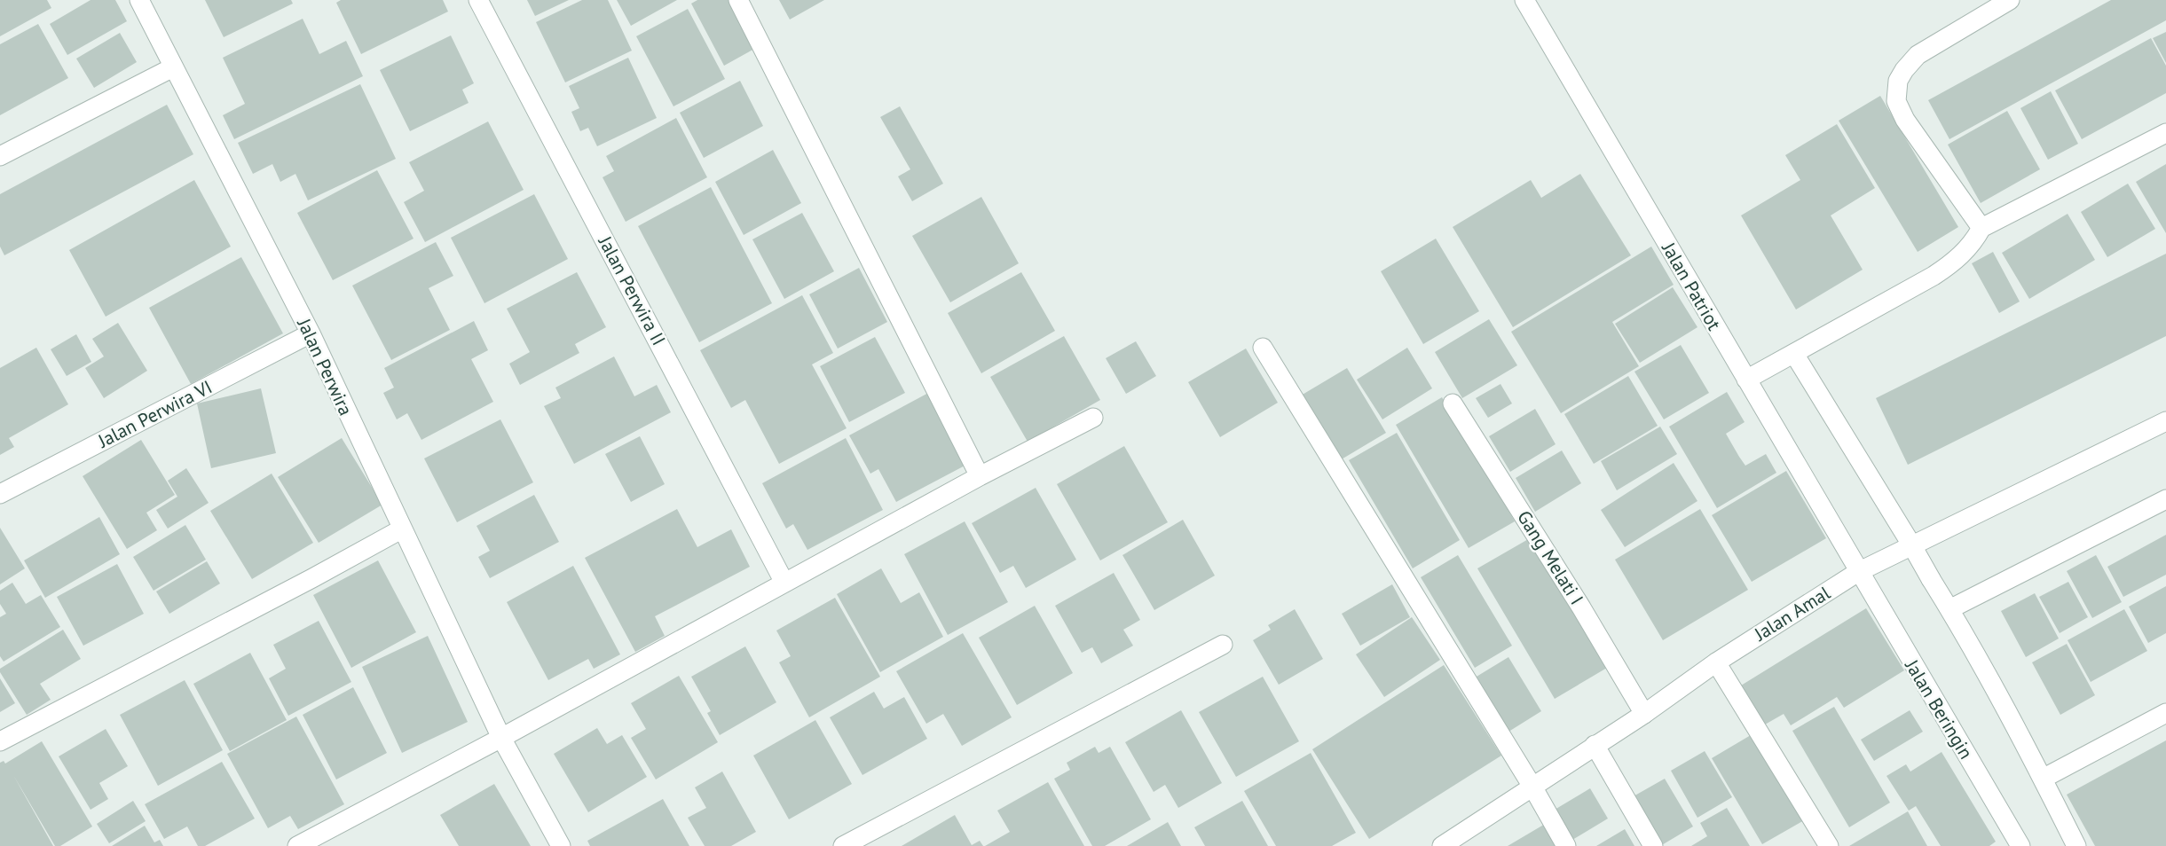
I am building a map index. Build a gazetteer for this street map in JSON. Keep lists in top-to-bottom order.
{
  "streets": {
    "street": [
      "Jalan Patriot",
      "Jalan Perwira II",
      "Jalan Perwira",
      "Jalan Perwira VI",
      "Gang Melati I",
      "Jalan Amal",
      "Jalan Beringin"
    ]
  },
  "crossings": [
    ["Jalan Patriot", "Jalan Amal"],
    ["Jalan Patriot", "Jalan Beringin"],
    ["Jalan Perwira", "Jalan Perwira VI"],
    ["Gang Melati I", "Jalan Amal"],
    ["Jalan Amal", "Jalan Beringin"]
  ]
}
